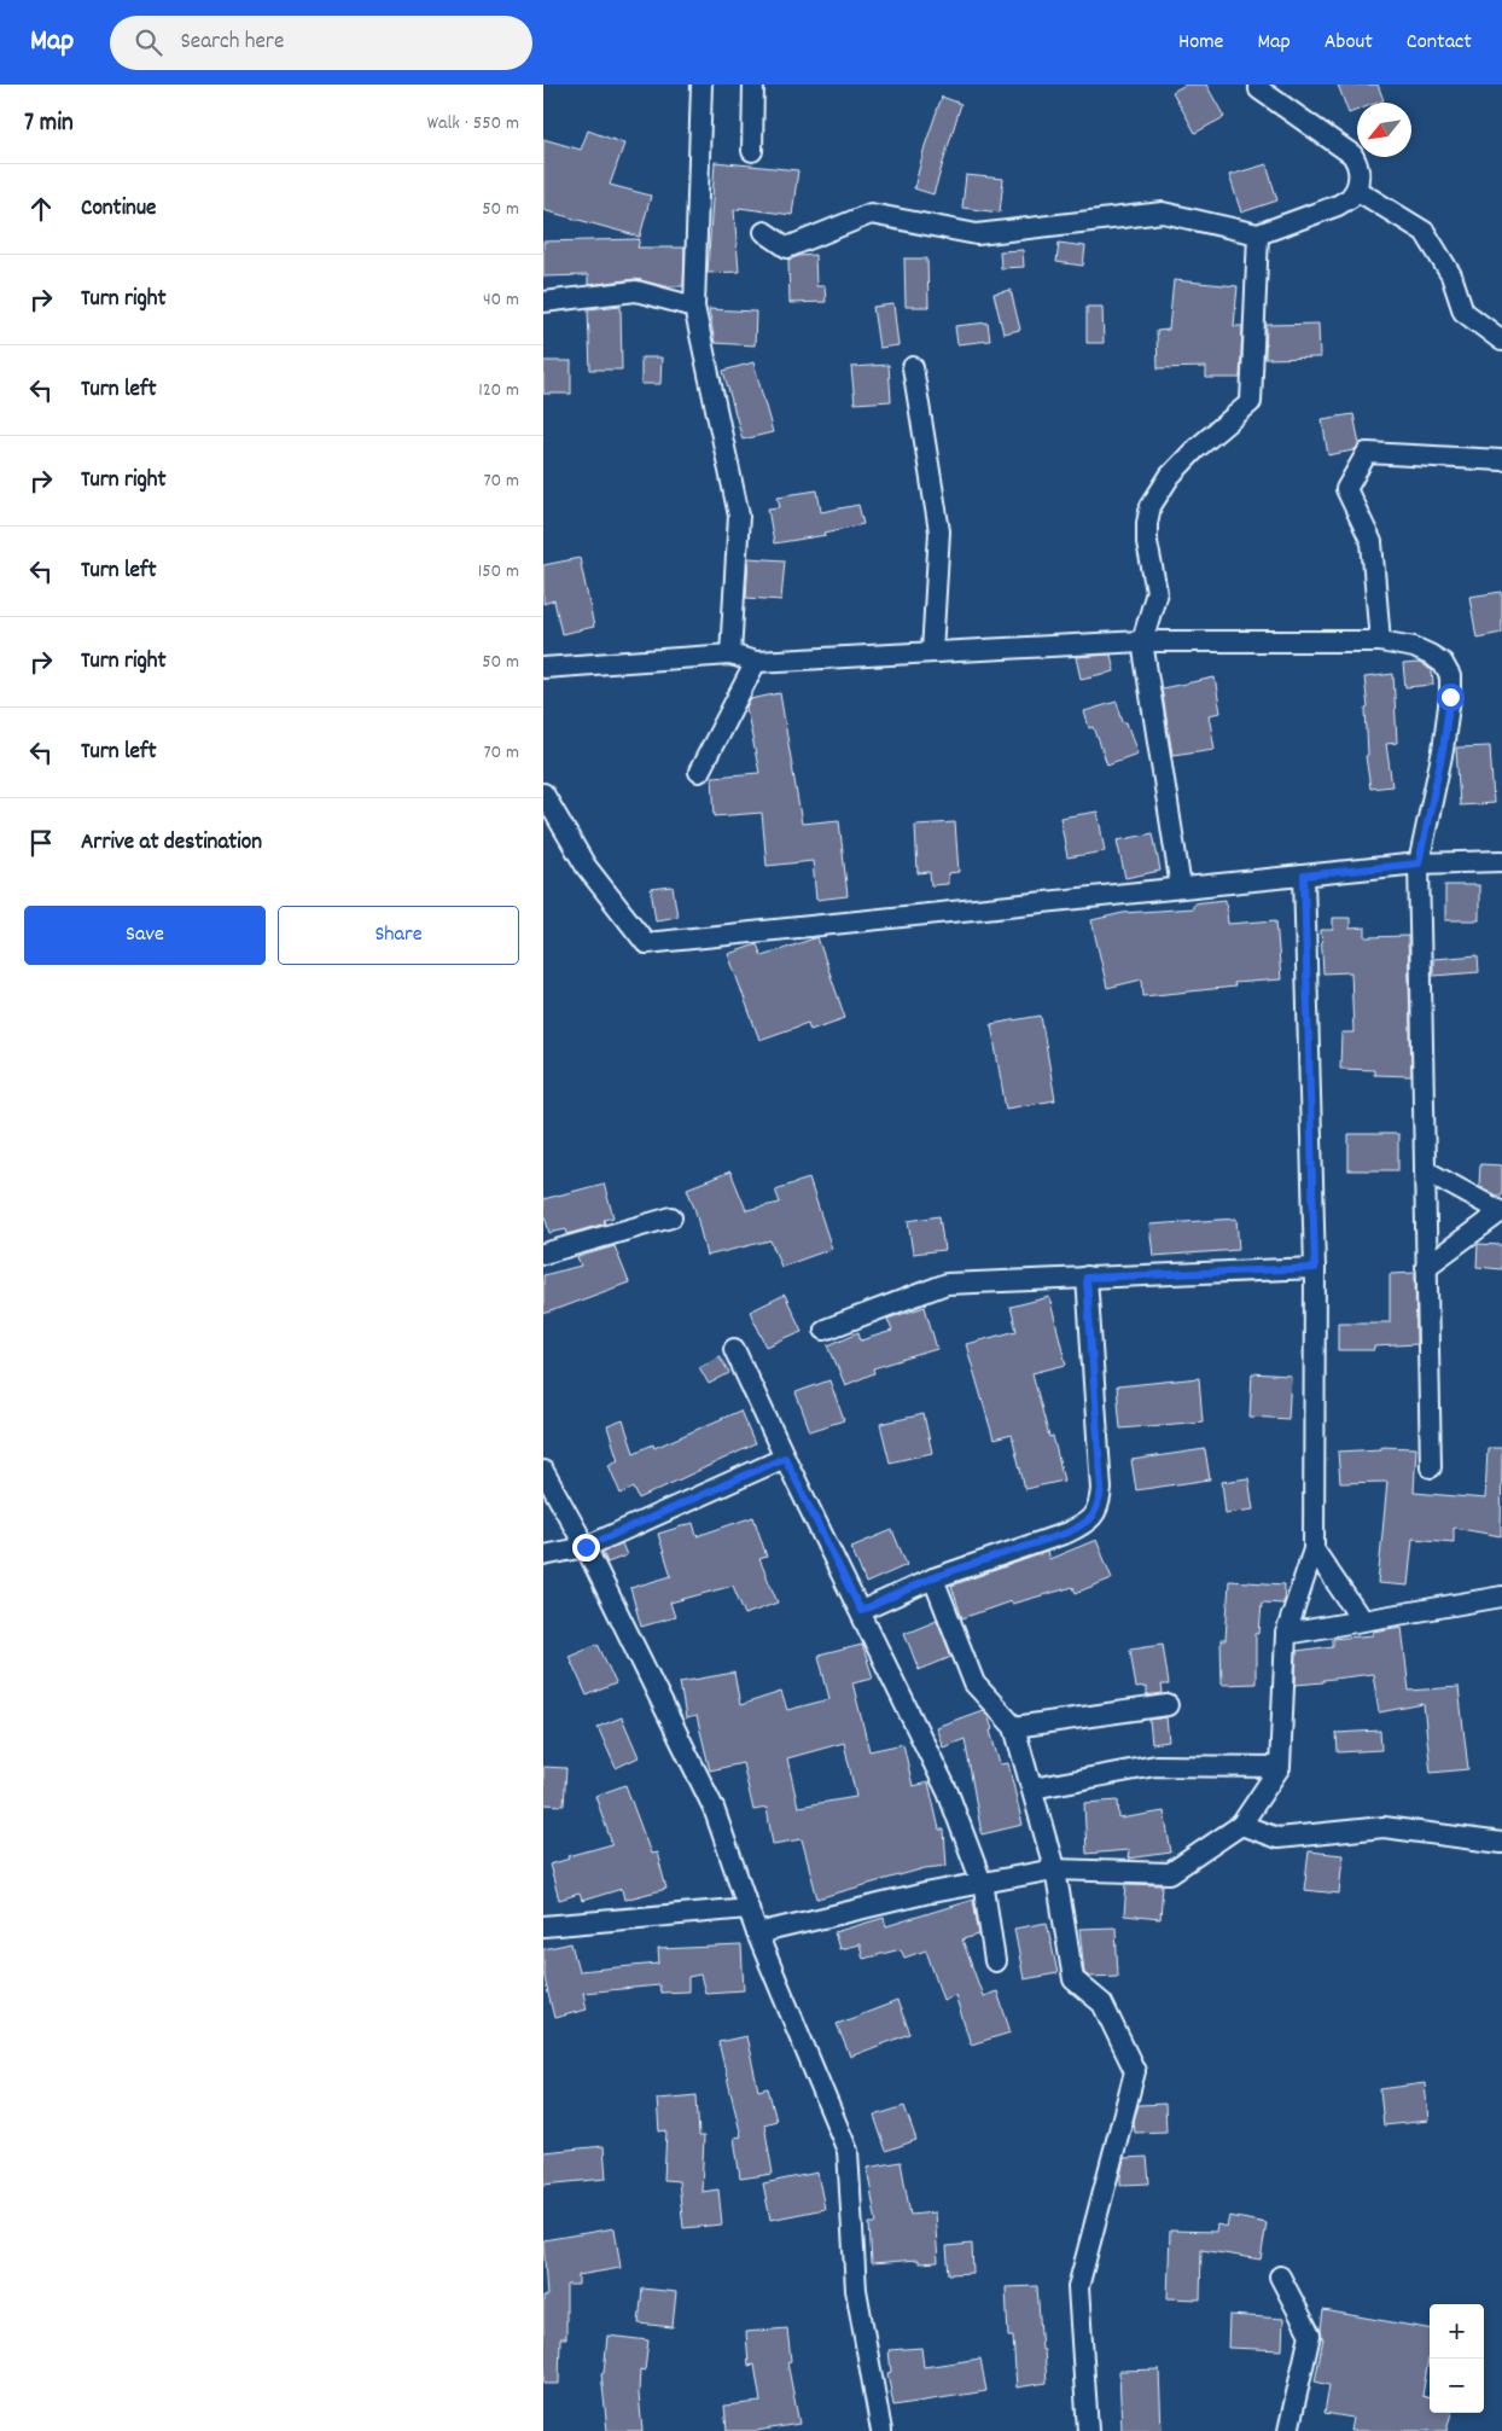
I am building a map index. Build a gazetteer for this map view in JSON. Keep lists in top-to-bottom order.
{
  "north": "bottom left",
  "page": {
    "header": "Map",
    "search": "Search here",
    "nav": [
      "Home",
      "Map",
      "About",
      "Contact"
    ],
    "heading": ["7 min", "Walk · 550 m"],
    "list": [
      ["Continue", "50 m"],
      ["Turn right", "40 m"],
      ["Turn left", "120 m"],
      ["Turn right", "70 m"],
      ["Turn left", "150 m"],
      ["Turn right", "50 m"],
      ["Turn left", "70 m"],
      "Arrive at destination"
    ],
    "buttons": ["Save", "Share"],
    "map_buttons": ["+", "−"]
  }
}
